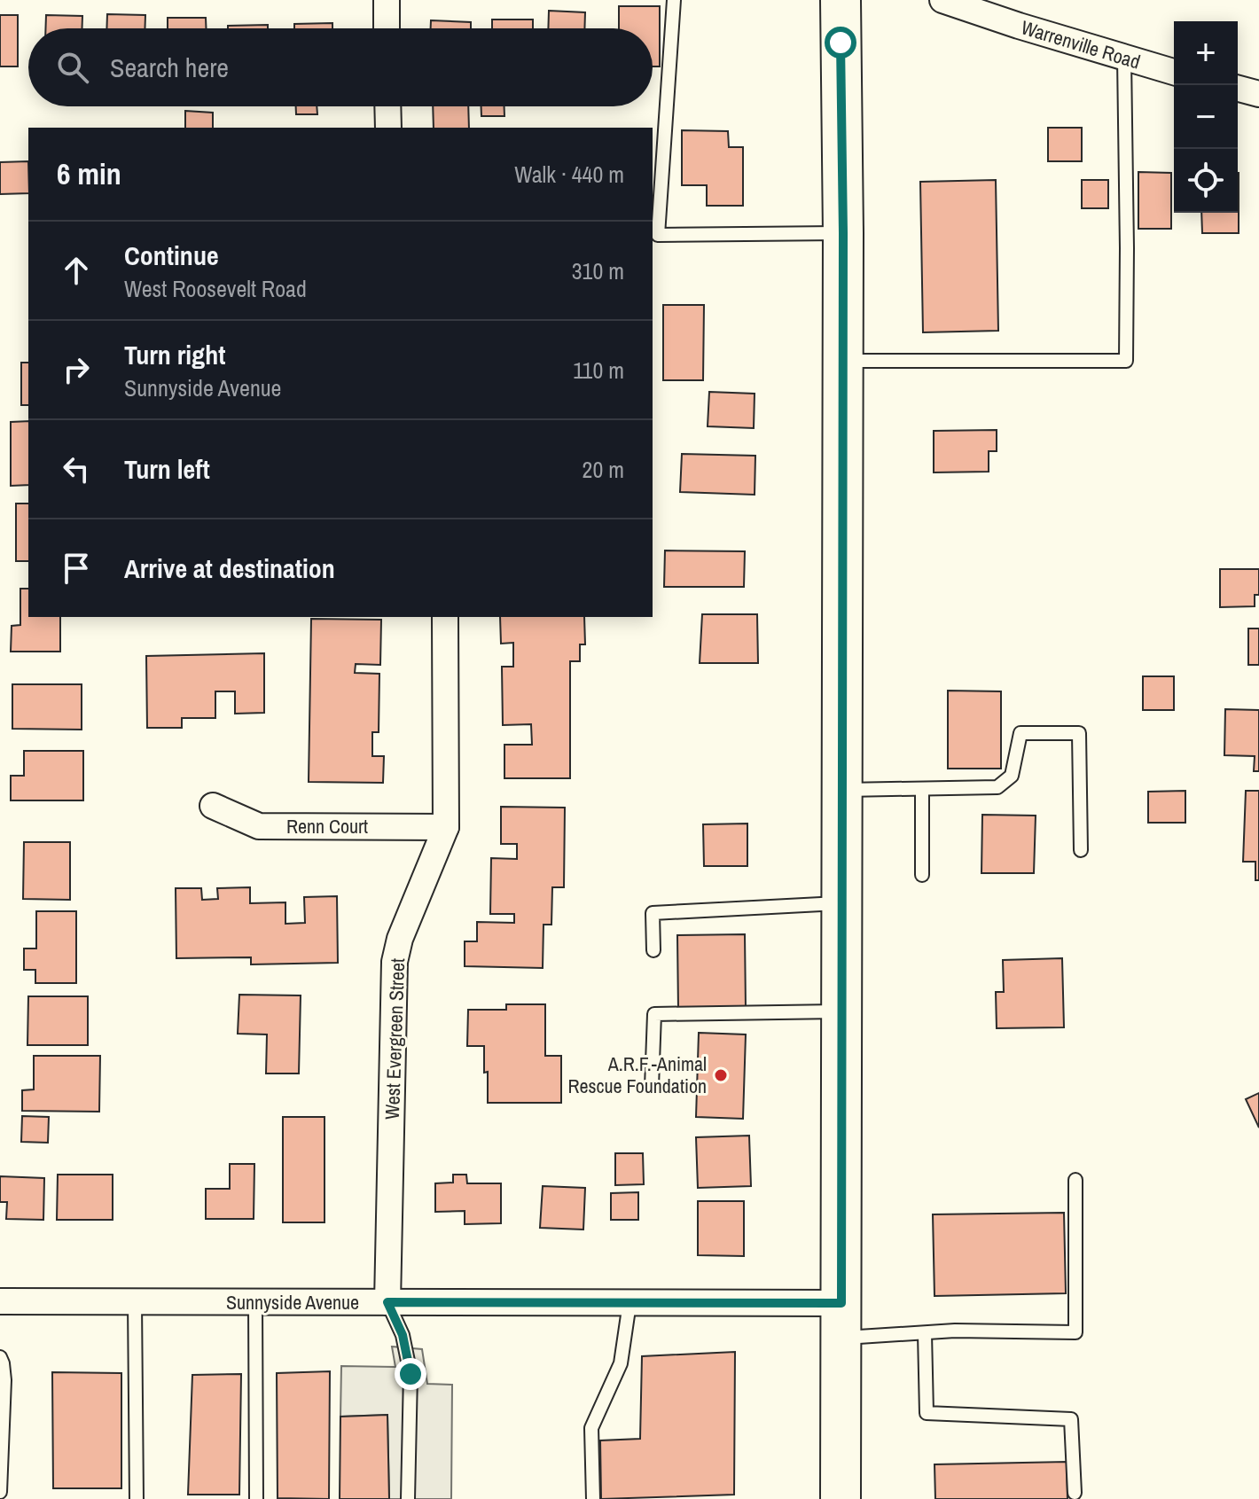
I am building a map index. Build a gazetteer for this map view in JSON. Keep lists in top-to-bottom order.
{
  "streets": {
    "street": [
      "Warrenville Road",
      "Renn Court",
      "West Evergreen Street",
      "Sunnyside Avenue"
    ]
  },
  "crossings": [
    ["Renn Court", "West Evergreen Street"],
    ["West Evergreen Street", "Sunnyside Avenue"]
  ],
  "places": ["A.R.F.-Animal Rescue Foundation"],
  "page": {
    "map_buttons": ["+", "−"],
    "search": "Search here",
    "heading": ["6 min", "Walk · 440 m"],
    "list": [
      ["Continue", "West Roosevelt Road", "310 m"],
      ["Turn right", "Sunnyside Avenue", "110 m"],
      ["Turn left", "20 m"],
      "Arrive at destination"
    ]
  }
}
